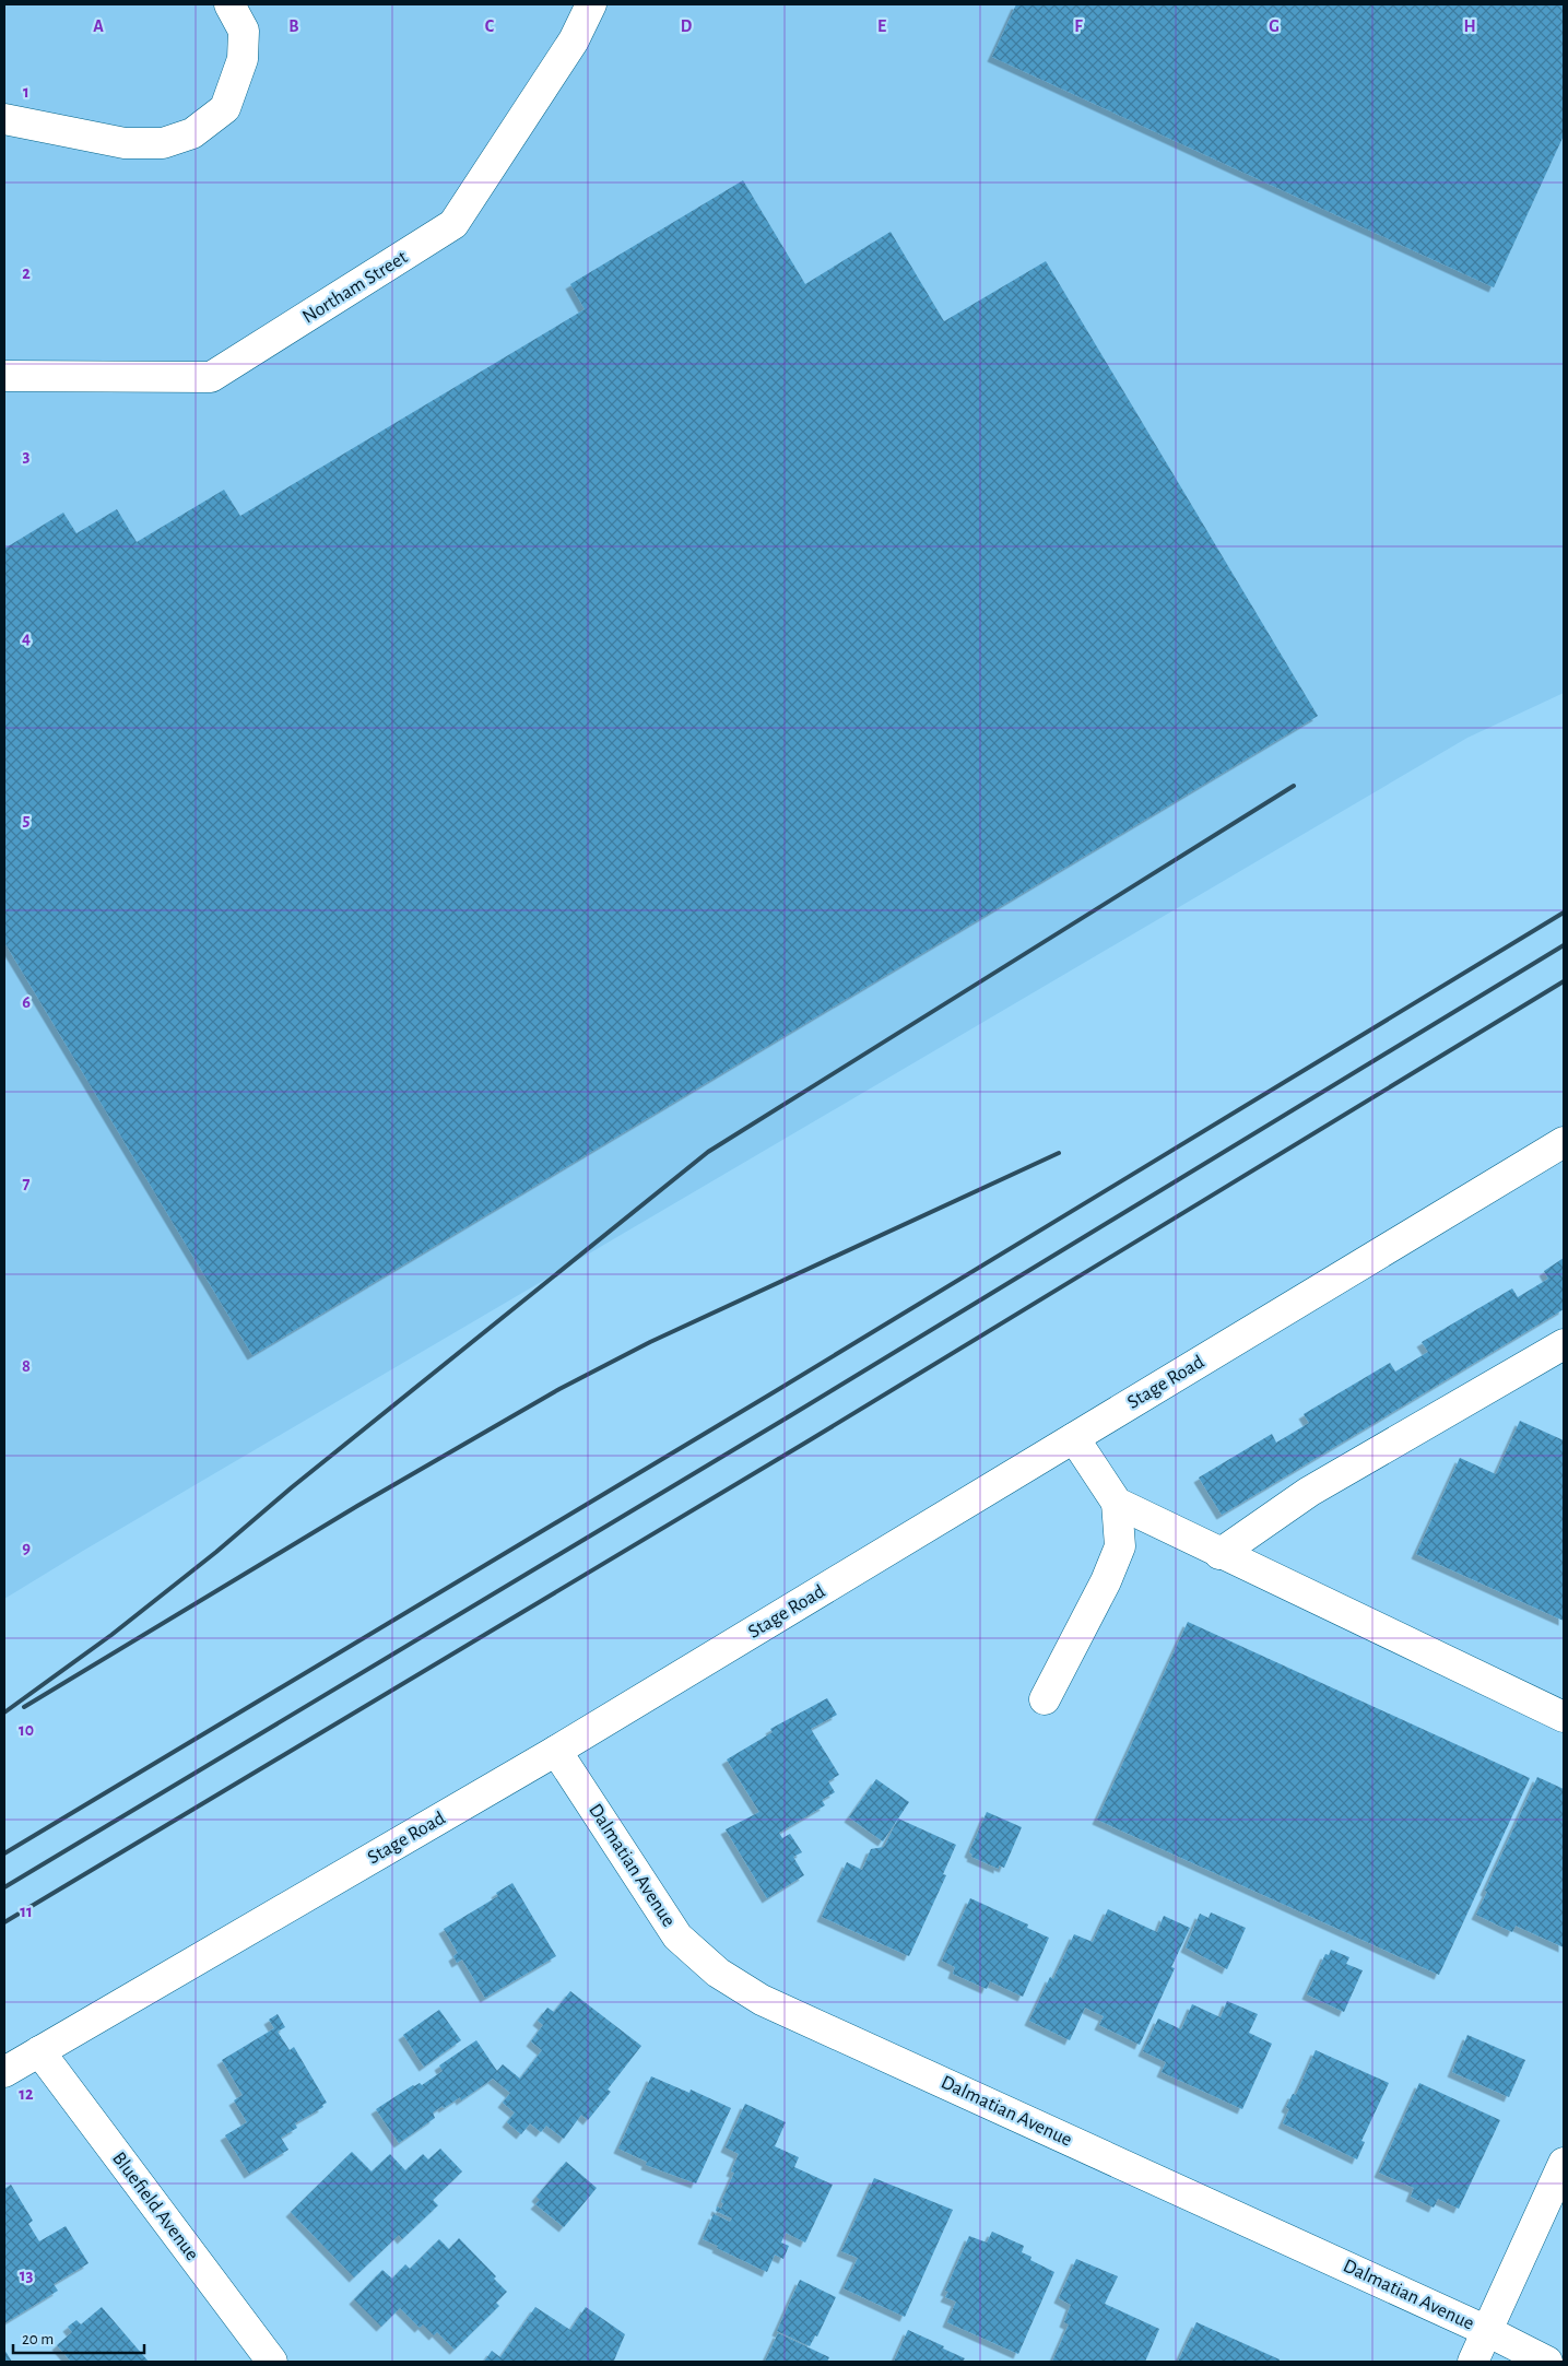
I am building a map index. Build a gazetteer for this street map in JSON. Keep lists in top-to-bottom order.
{
  "streets": {
    "street": [
      "Northam Street",
      "Stage Road",
      "Dalmatian Avenue",
      "Bluefield Avenue"
    ]
  },
  "crossings": [
    ["Stage Road", "Dalmatian Avenue"],
    ["Stage Road", "Bluefield Avenue"]
  ],
  "scale_bar": "20 m",
  "grid": {
    "columns": [
      "A",
      "B",
      "C",
      "D",
      "E",
      "F",
      "G",
      "H"
    ],
    "rows": [
      "1",
      "2",
      "3",
      "4",
      "5",
      "6",
      "7",
      "8",
      "9",
      "10",
      "11",
      "12",
      "13"
    ]
  }
}
